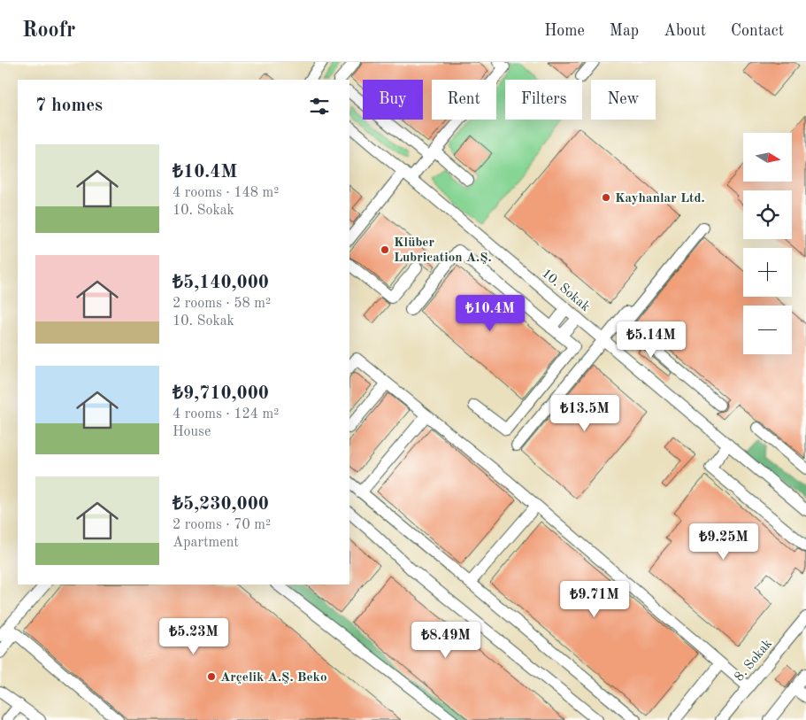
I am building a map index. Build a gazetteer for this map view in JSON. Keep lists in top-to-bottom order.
{
  "streets": {
    "street": ["10. Sokak", "8. Sokak"]
  },
  "places": ["Kayhanlar Ltd.", "Klüber Lubrication A.Ş.", "Arçelik A.Ş. Beko"],
  "north": "right",
  "page": {
    "header": "Roofr",
    "nav": [
      "Home",
      "Map",
      "About",
      "Contact"
    ],
    "chip": [
      "Buy",
      "Rent",
      "Filters",
      "New"
    ],
    "heading": "7 homes",
    "map_buttons": ["+", "−"],
    "list": [
      {
        "name": "₺10.4M",
        "note": "4 rooms · 148 m² · 10. Sokak"
      },
      {
        "name": "₺5,140,000",
        "note": "2 rooms · 58 m² · 10. Sokak"
      },
      {
        "name": "₺9,710,000",
        "note": "4 rooms · 124 m² · House"
      },
      {
        "name": "₺5,230,000",
        "note": "2 rooms · 70 m² · Apartment"
      }
    ],
    "price": [
      "₺10.4M",
      "₺5.14M",
      "₺13.5M",
      "₺9.25M",
      "₺9.71M",
      "₺5.23M",
      "₺8.49M"
    ]
  }
}
